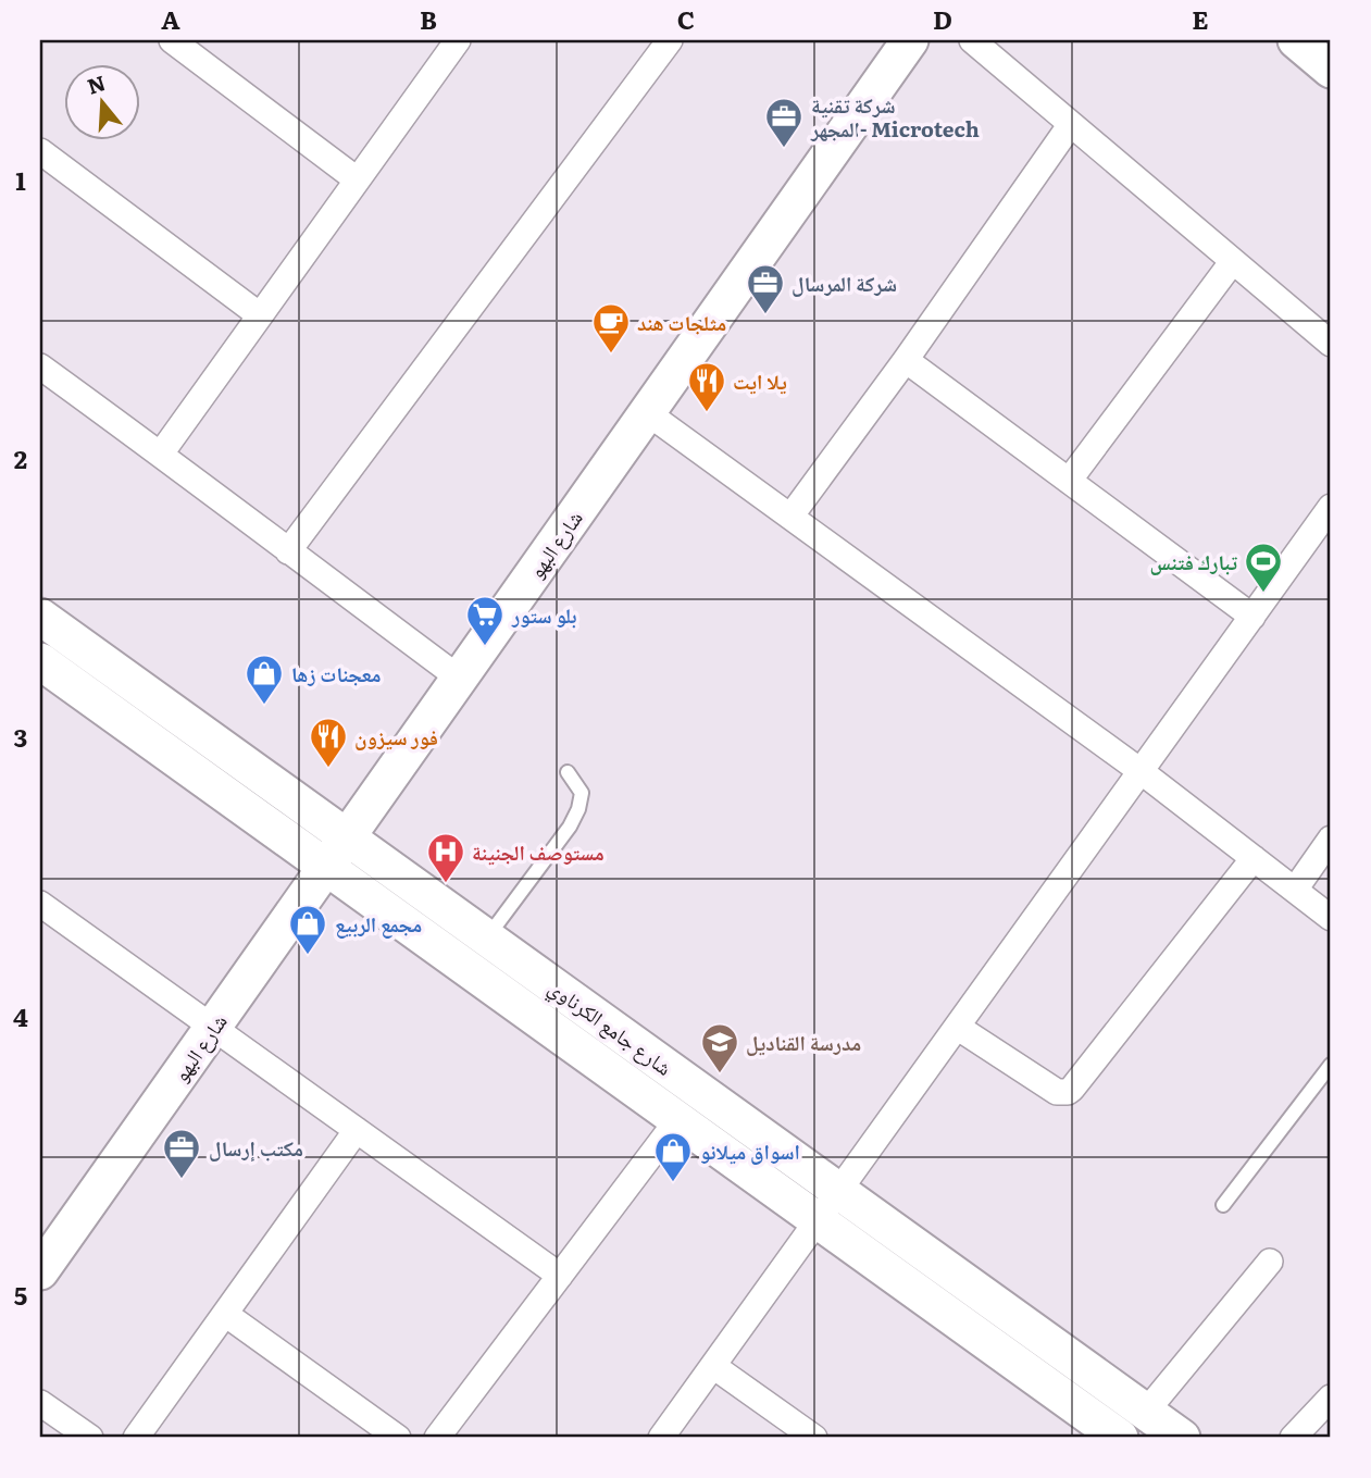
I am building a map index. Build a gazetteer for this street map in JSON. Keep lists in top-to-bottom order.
{
  "streets": {
    "main road": ["شارع البهو", "شارع جامع الكرناوي"]
  },
  "crossings": [
    ["شارع البهو", "شارع جامع الكرناوي"]
  ],
  "places": {
    "office": ["شركة تقنية المجهر- Microtech", "شركة المرسال", "مكتب إرسال"],
    "cafe": ["مثلجات هند"],
    "restaurant": ["يلا ايت", "فور سيزون"],
    "sports": ["تبارك فتنس"],
    "supermarket": ["بلو ستور"],
    "shop": ["معجنات زها", "مجمع الربيع", "اسواق ميلانو"],
    "hospital": ["مستوصف الجنينة"],
    "school or university": ["مدرسة القناديل"]
  },
  "north": "top",
  "grid": {
    "columns": [
      "A",
      "B",
      "C",
      "D",
      "E"
    ],
    "rows": [
      "1",
      "2",
      "3",
      "4",
      "5"
    ]
  }
}
